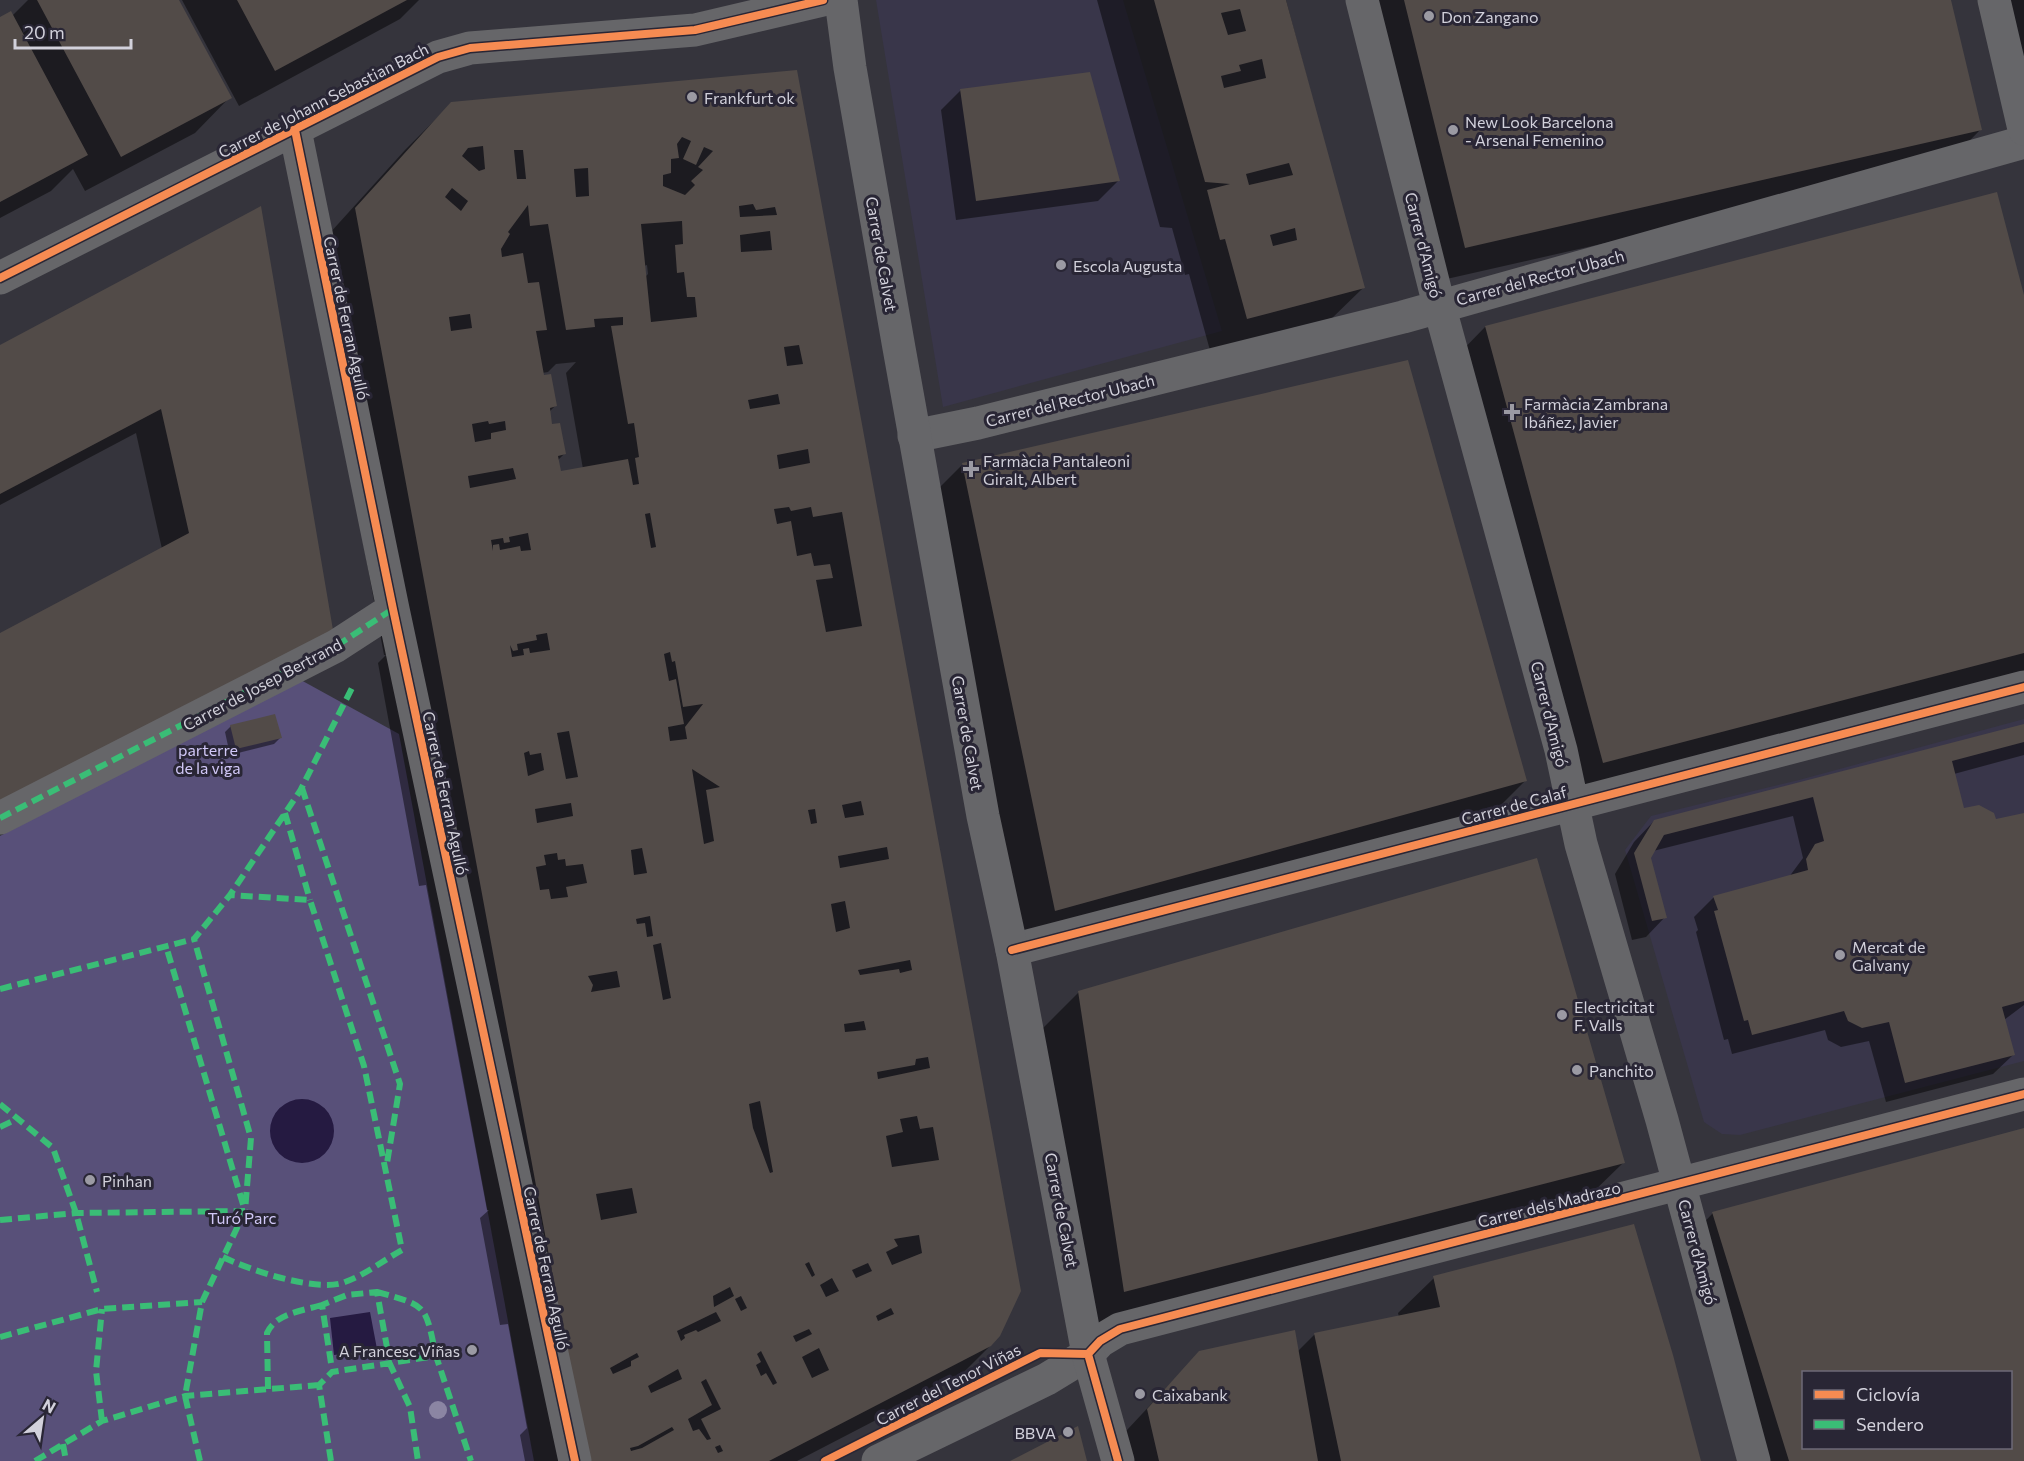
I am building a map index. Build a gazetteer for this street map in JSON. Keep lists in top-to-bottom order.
{
  "streets": {
    "street": [
      "Carrer de Johann Sebastian Bach",
      "Carrer d'Amigó",
      "Carrer de Calvet",
      "Carrer del Rector Ubach",
      "Carrer de Ferran Agulló",
      "Carrer de Josep Bertrand",
      "Carrer de Calaf",
      "Carrer dels Madrazo"
    ],
    "cycle path": ["Carrer del Tenor Viñas"]
  },
  "crossings": [
    ["Carrer de Johann Sebastian Bach", "Carrer de Ferran Agulló"],
    ["Carrer d'Amigó", "Carrer del Rector Ubach"],
    ["Carrer d'Amigó", "Carrer de Calaf"],
    ["Carrer d'Amigó", "Carrer dels Madrazo"],
    ["Carrer de Calvet", "Carrer del Rector Ubach"],
    ["Carrer de Calvet", "Carrer de Calaf"],
    ["Carrer de Calvet", "Carrer dels Madrazo"],
    ["Carrer de Ferran Agulló", "Carrer de Josep Bertrand"]
  ],
  "parks": ["parterre de la viga", "Turó Parc"],
  "places": {
    "other": [
      "Don Zangano",
      "Frankfurt ok",
      "New Look Barcelona - Arsenal Femenino",
      "Escola Augusta",
      "Mercat de Galvany",
      "Electricitat F. Valls",
      "Panchito",
      "Pinhan",
      "A Francesc Viñas",
      "Caixabank",
      "BBVA"
    ],
    "health": ["Farmàcia Zambrana Ibáñez, Javier", "Farmàcia Pantaleoni Giralt, Albert"]
  },
  "legend": ["Ciclovía", "Sendero"],
  "scale_bar": "20 m",
  "north": "top right"
}
